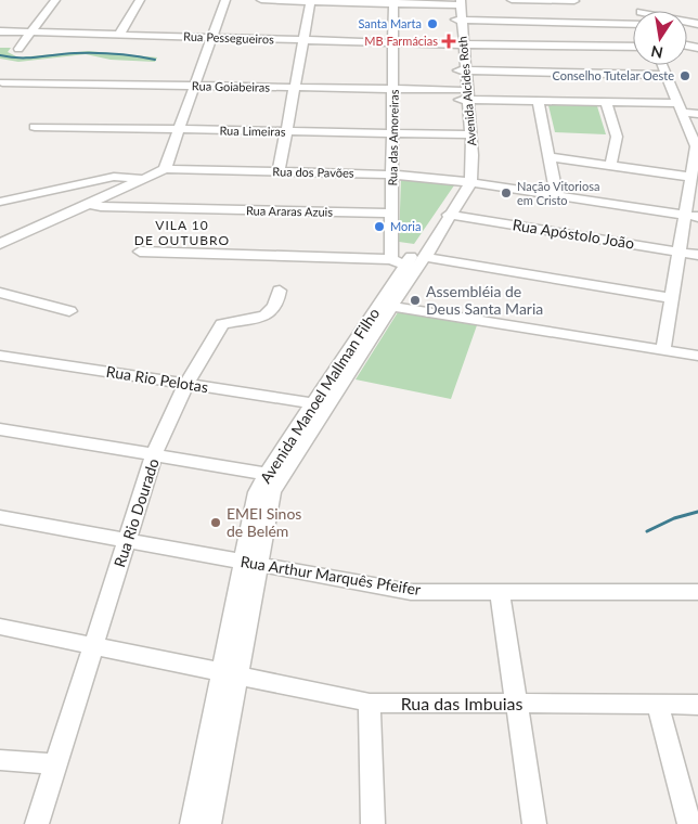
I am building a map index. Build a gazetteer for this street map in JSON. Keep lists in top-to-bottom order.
{
  "streets": {
    "street": [
      "Rua Pessegueiros",
      "Rua Goiabeiras",
      "Avenida Alcides Roth",
      "Rua Limeiras",
      "Rua das Amoreiras",
      "Rua dos Pavões",
      "Rua Araras Azuis",
      "Rua Apóstolo João",
      "Rua Rio Pelotas",
      "Avenida Manoel Mallman Filho",
      "Rua Rio Dourado",
      "Rua Arthur Marquês Pfeifer",
      "Rua das Imbuias"
    ]
  },
  "crossings": [
    ["Rua Pessegueiros", "Avenida Alcides Roth"],
    ["Rua Pessegueiros", "Rua das Amoreiras"],
    ["Rua Goiabeiras", "Avenida Alcides Roth"],
    ["Rua Goiabeiras", "Rua das Amoreiras"],
    ["Avenida Alcides Roth", "Rua Limeiras"],
    ["Avenida Alcides Roth", "Rua dos Pavões"],
    ["Avenida Alcides Roth", "Avenida Manoel Mallman Filho"],
    ["Rua Limeiras", "Rua das Amoreiras"],
    ["Rua das Amoreiras", "Rua dos Pavões"],
    ["Rua das Amoreiras", "Rua Araras Azuis"],
    ["Rua das Amoreiras", "Avenida Manoel Mallman Filho"],
    ["Rua dos Pavões", "Avenida Manoel Mallman Filho"],
    ["Rua Apóstolo João", "Avenida Manoel Mallman Filho"],
    ["Rua Rio Pelotas", "Avenida Manoel Mallman Filho"],
    ["Rua Rio Pelotas", "Rua Rio Dourado"],
    ["Avenida Manoel Mallman Filho", "Rua Arthur Marquês Pfeifer"],
    ["Avenida Manoel Mallman Filho", "Rua das Imbuias"],
    ["Rua Rio Dourado", "Rua Arthur Marquês Pfeifer"],
    ["Rua Rio Dourado", "Rua das Imbuias"]
  ],
  "districts": ["VILA 10 DE OUTUBRO"],
  "places": {
    "other": [
      "Santa Marta",
      "Conselho Tutelar Oeste",
      "Nação Vitoriosa em Cristo",
      "Moria",
      "Assembléia de Deus Santa Maria",
      "EMEI Sinos de Belém"
    ],
    "health": ["MB Farmácias"]
  },
  "north": "bottom"
}
